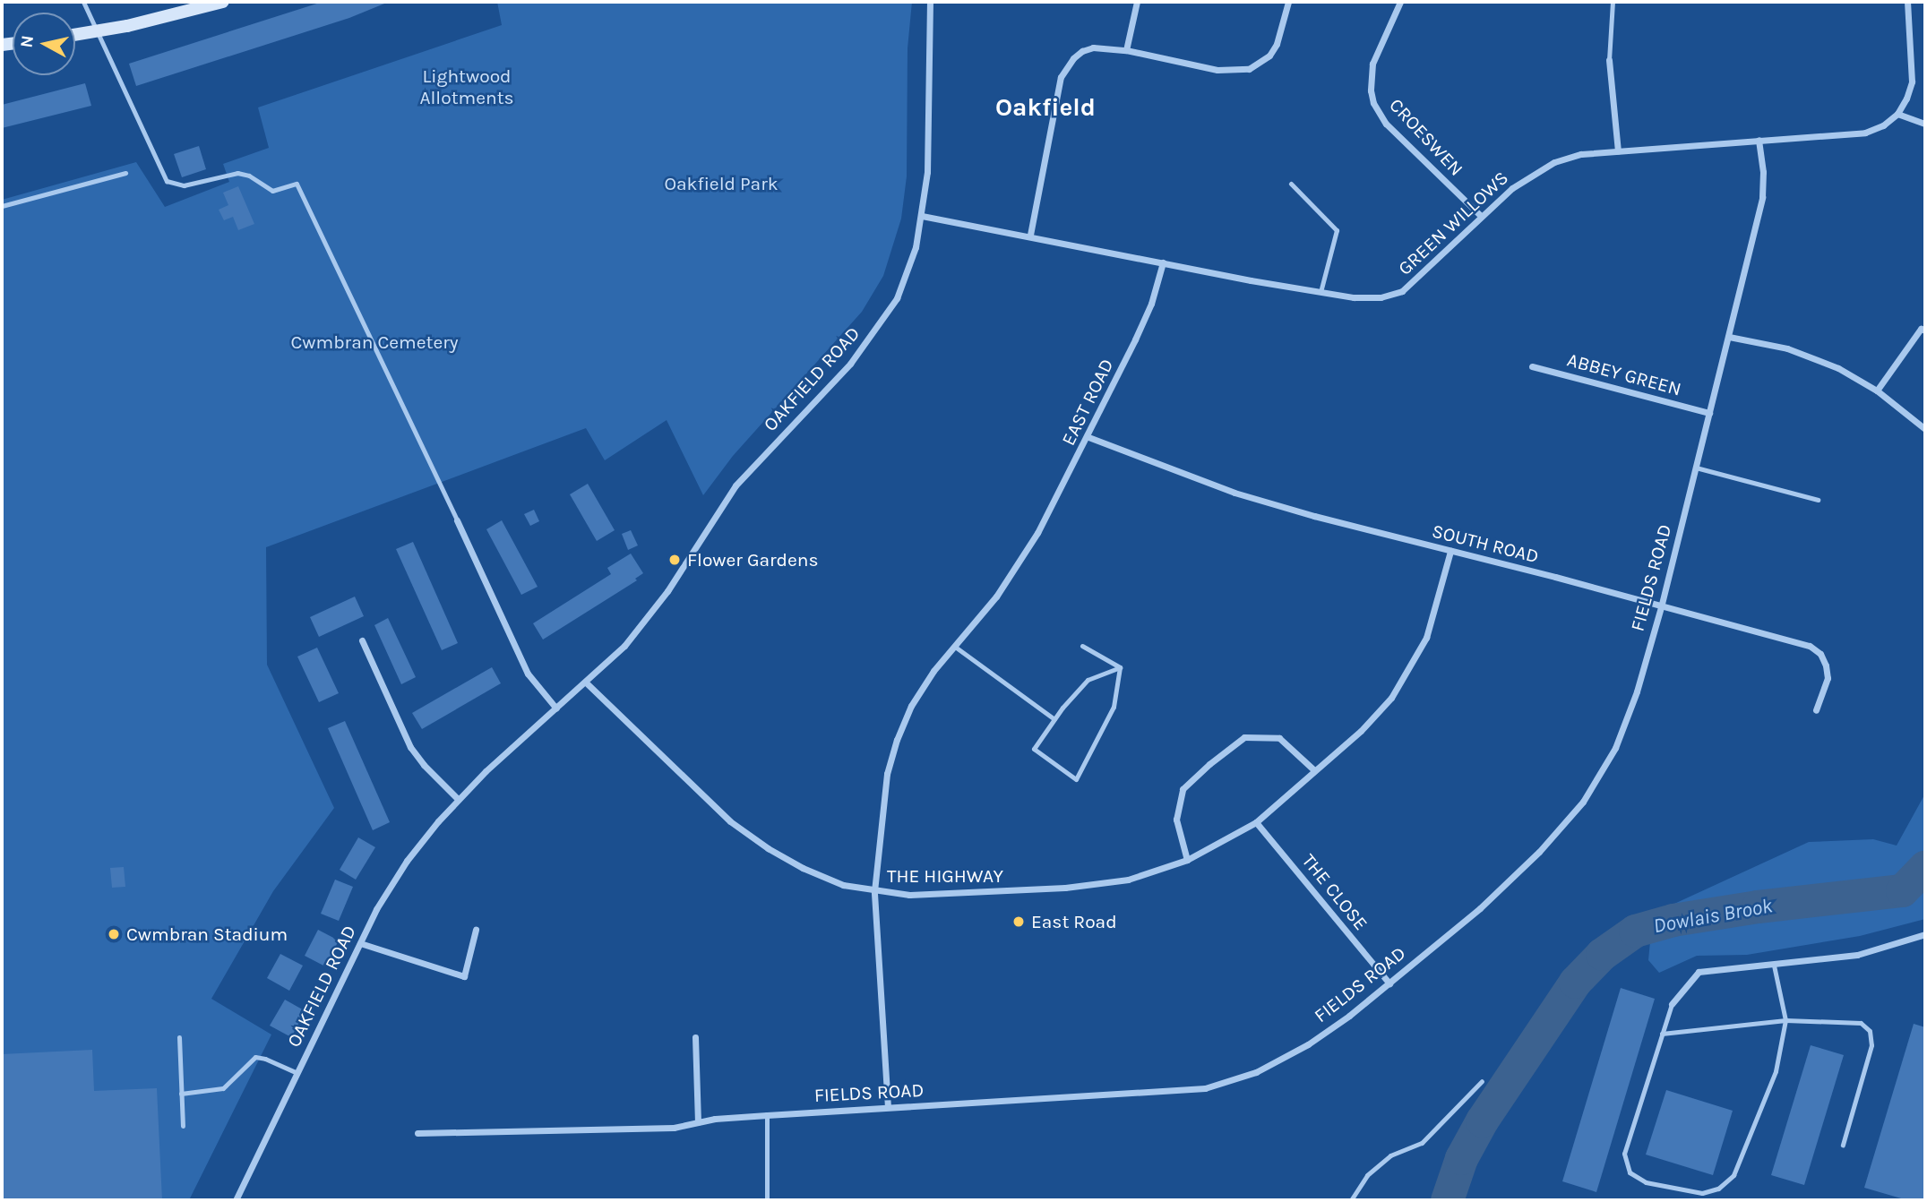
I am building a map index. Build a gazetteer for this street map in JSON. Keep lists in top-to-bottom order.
{
  "streets": {
    "street": [
      "CROESWEN",
      "GREEN WILLOWS",
      "ABBEY GREEN",
      "OAKFIELD ROAD",
      "EAST ROAD",
      "SOUTH ROAD",
      "FIELDS ROAD",
      "THE HIGHWAY",
      "THE CLOSE"
    ]
  },
  "crossings": [
    ["CROESWEN", "GREEN WILLOWS"],
    ["GREEN WILLOWS", "OAKFIELD ROAD"],
    ["GREEN WILLOWS", "EAST ROAD"],
    ["GREEN WILLOWS", "FIELDS ROAD"],
    ["ABBEY GREEN", "FIELDS ROAD"],
    ["OAKFIELD ROAD", "THE HIGHWAY"],
    ["EAST ROAD", "SOUTH ROAD"],
    ["EAST ROAD", "FIELDS ROAD"],
    ["EAST ROAD", "THE HIGHWAY"],
    ["SOUTH ROAD", "FIELDS ROAD"],
    ["SOUTH ROAD", "THE HIGHWAY"],
    ["FIELDS ROAD", "THE CLOSE"],
    ["THE HIGHWAY", "THE CLOSE"]
  ],
  "districts": ["Oakfield"],
  "water": ["Dowlais Brook"],
  "parks": ["Lightwood Allotments", "Oakfield Park", "Cwmbran Cemetery"],
  "places": ["Flower Gardens", "East Road", "Cwmbran Stadium"],
  "north": "left"
}
